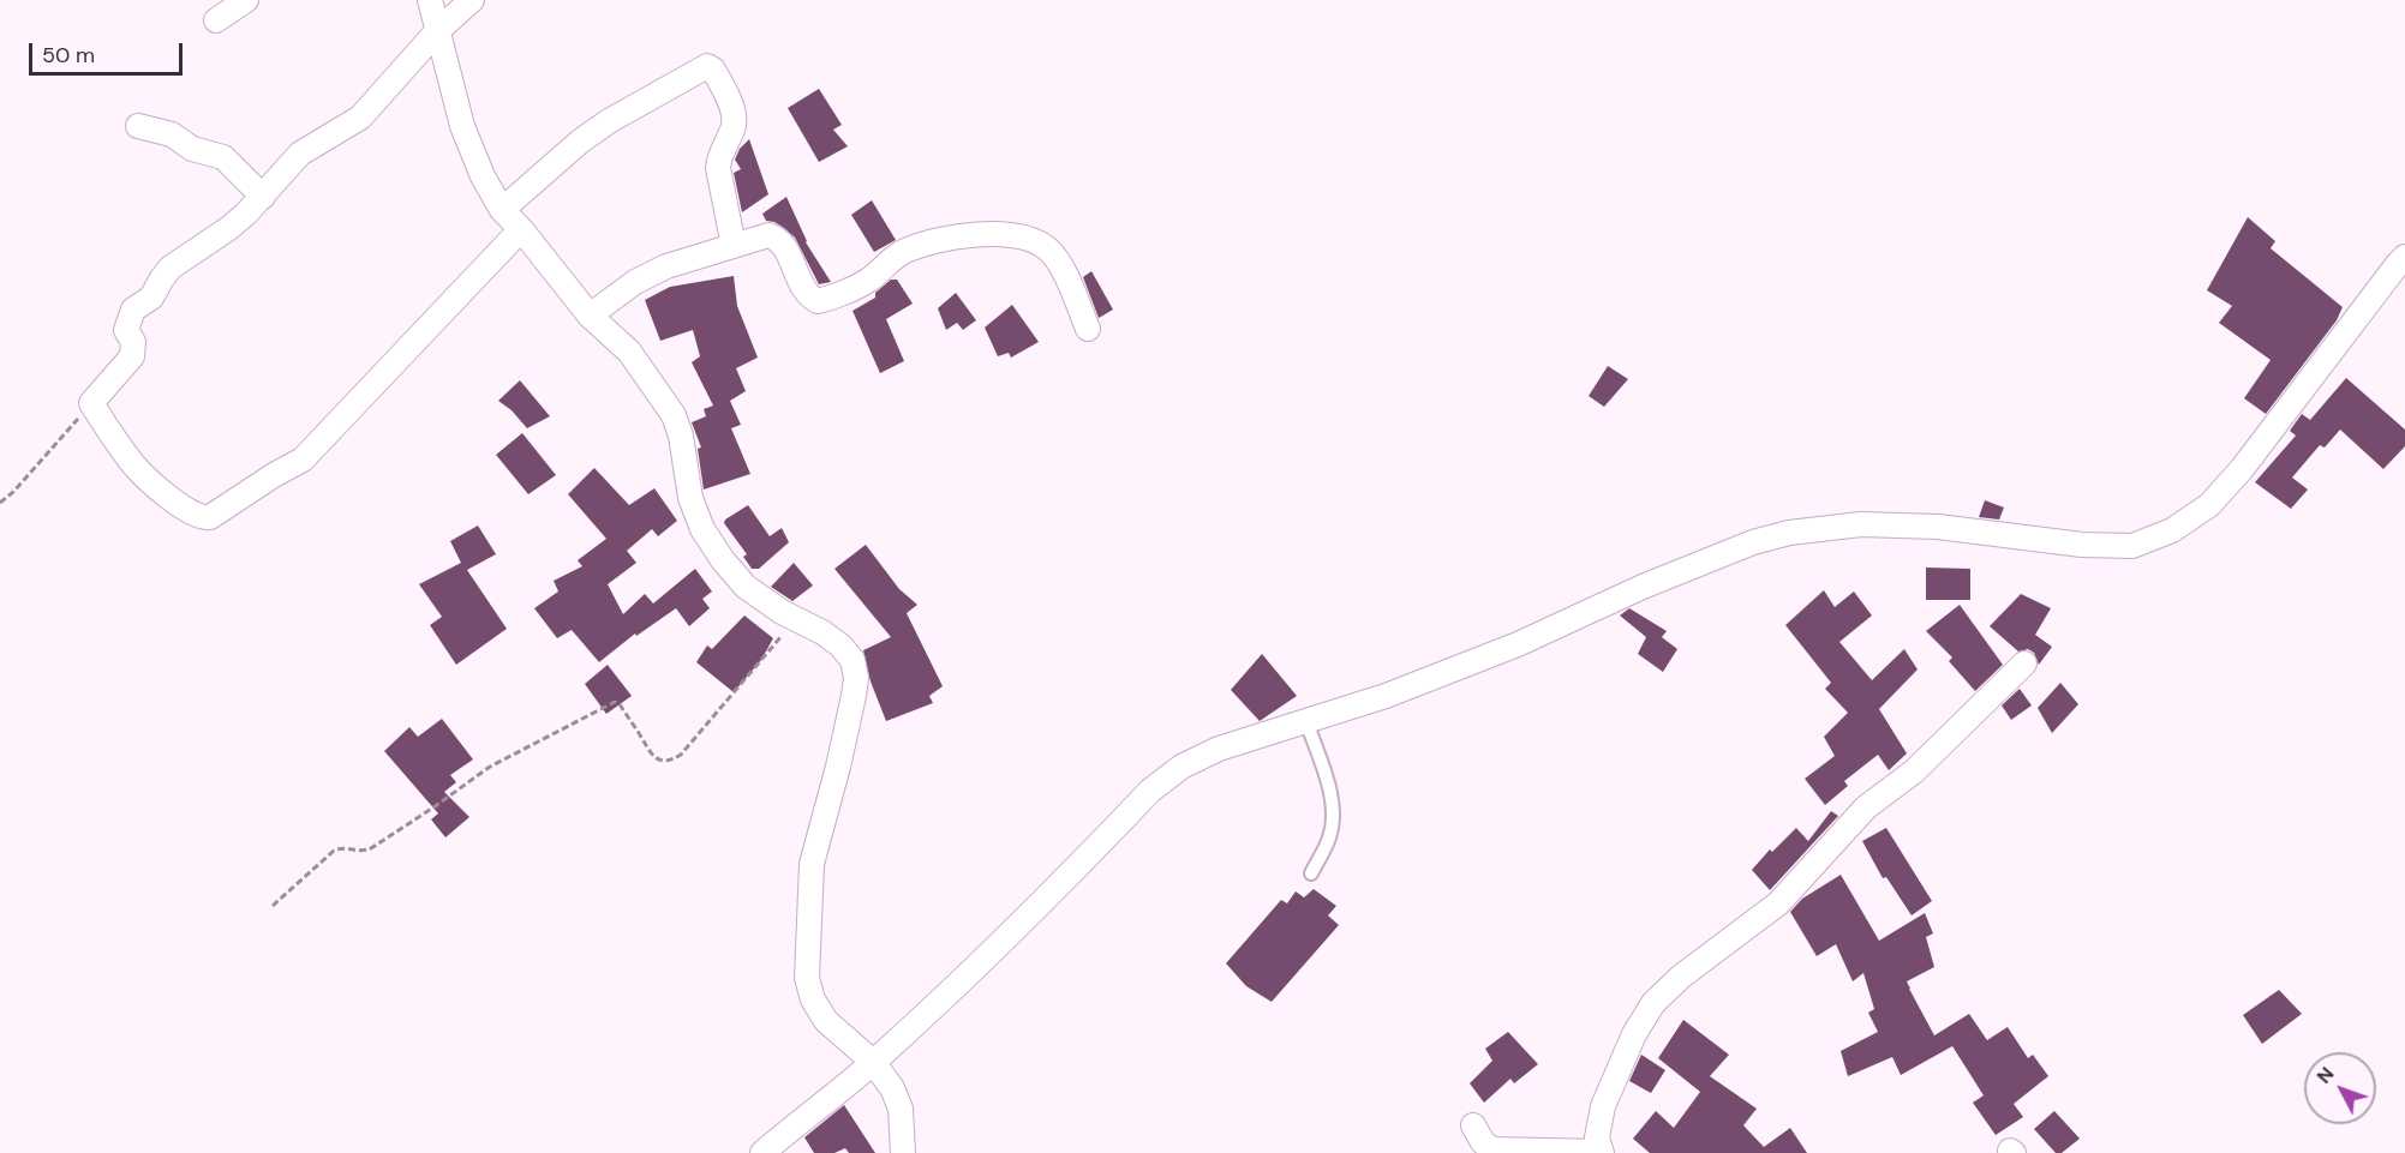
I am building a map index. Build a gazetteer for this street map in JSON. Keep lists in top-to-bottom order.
{
  "scale_bar": "50 m",
  "north": "top left"
}
